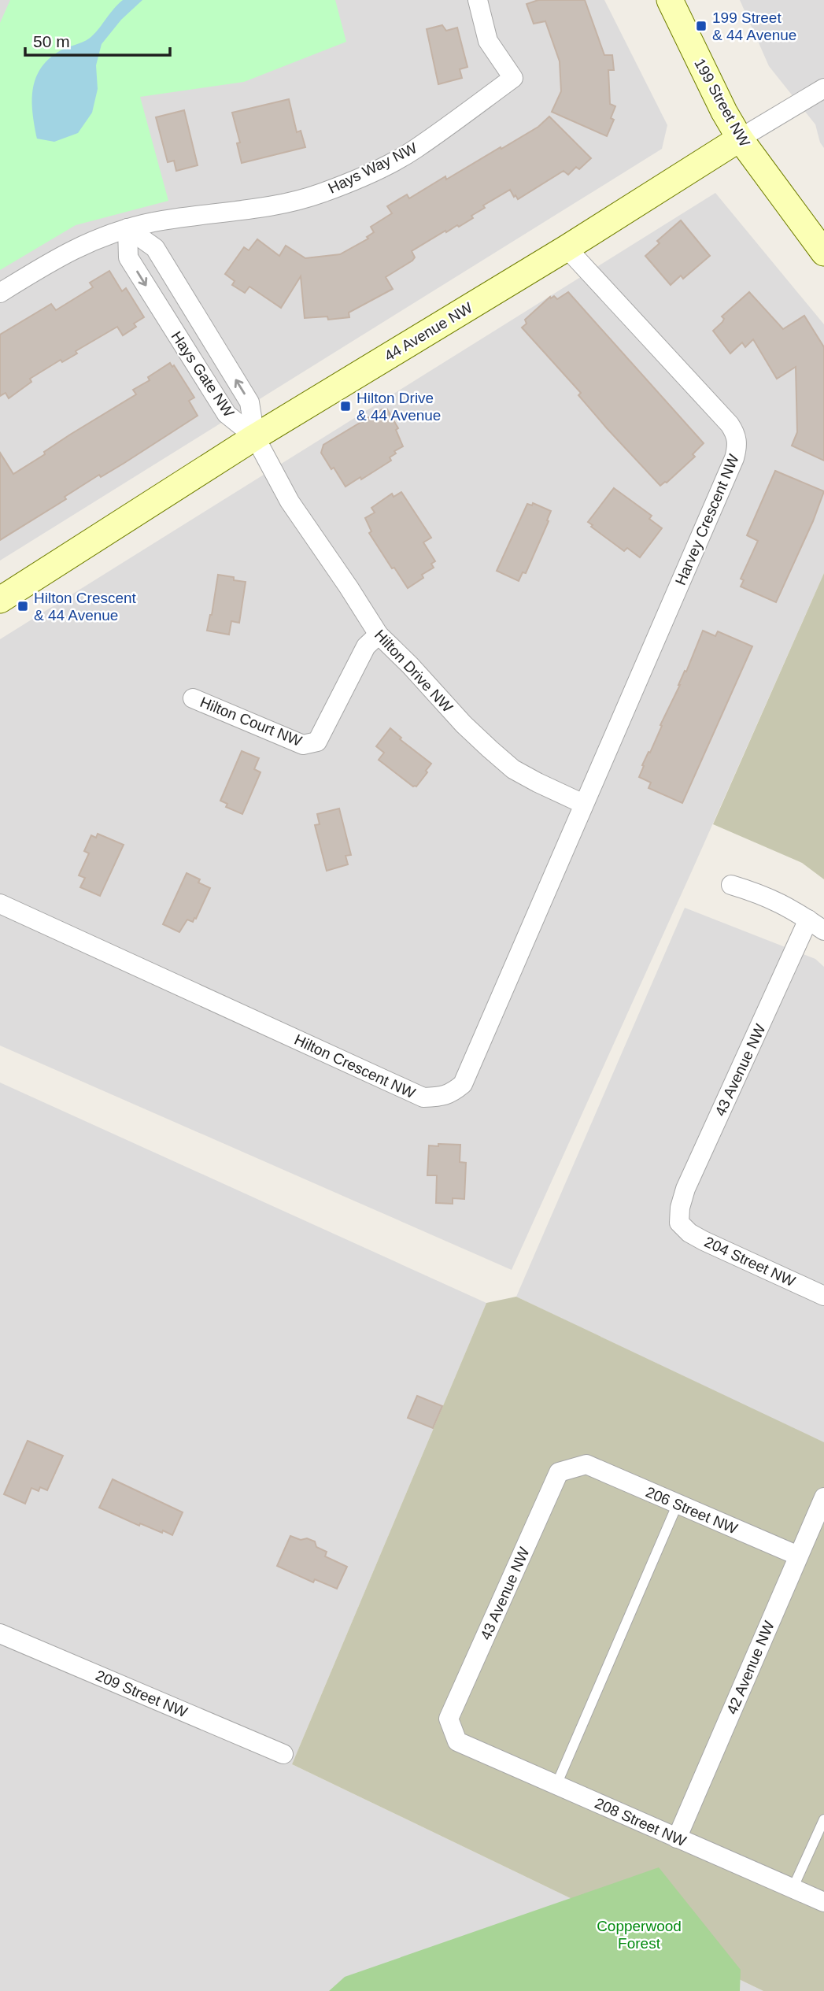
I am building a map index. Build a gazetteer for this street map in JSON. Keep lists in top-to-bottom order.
{
  "streets": {
    "street": [
      "199 Street NW",
      "Hays Way NW",
      "44 Avenue NW",
      "Hays Gate NW",
      "Harvey Crescent NW",
      "Hilton Drive NW",
      "Hilton Court NW",
      "Hilton Crescent NW",
      "43 Avenue NW",
      "204 Street NW",
      "206 Street NW",
      "42 Avenue NW",
      "209 Street NW",
      "208 Street NW"
    ]
  },
  "crossings": [
    ["199 Street NW", "44 Avenue NW"],
    ["Hays Way NW", "Hays Gate NW"],
    ["44 Avenue NW", "Hays Gate NW"],
    ["44 Avenue NW", "Harvey Crescent NW"],
    ["44 Avenue NW", "Hilton Drive NW"],
    ["Hays Gate NW", "Hilton Drive NW"],
    ["Harvey Crescent NW", "Hilton Drive NW"],
    ["Harvey Crescent NW", "Hilton Crescent NW"],
    ["Hilton Drive NW", "Hilton Court NW"],
    ["Hilton Drive NW", "Hilton Crescent NW"],
    ["43 Avenue NW", "204 Street NW"],
    ["43 Avenue NW", "206 Street NW"],
    ["43 Avenue NW", "208 Street NW"],
    ["206 Street NW", "42 Avenue NW"],
    ["42 Avenue NW", "208 Street NW"]
  ],
  "parks": ["Copperwood Forest"],
  "places": {
    "transit": ["199 Street & 44 Avenue", "Hilton Drive & 44 Avenue", "Hilton Crescent & 44 Avenue"]
  },
  "scale_bar": "50 m"
}
